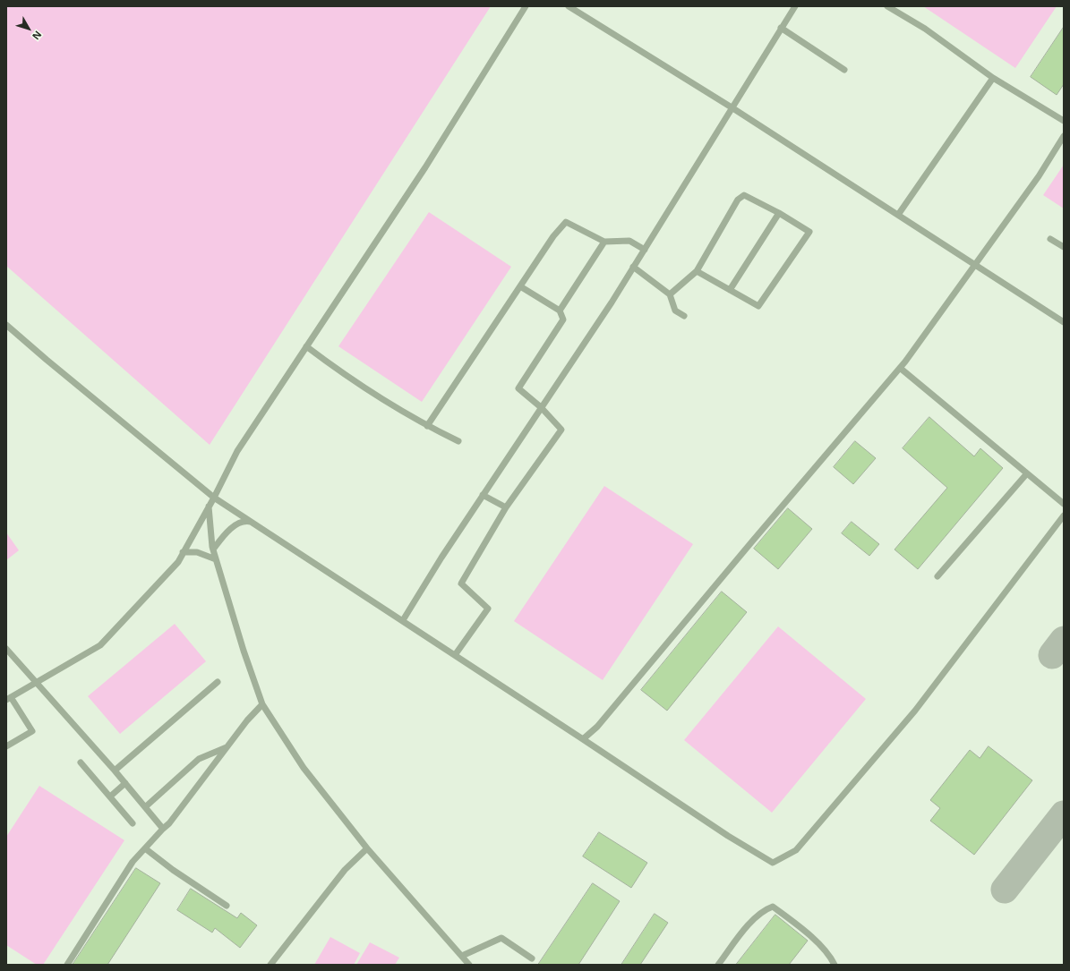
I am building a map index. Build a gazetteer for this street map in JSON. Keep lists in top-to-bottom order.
{
  "north": "bottom right"
}
